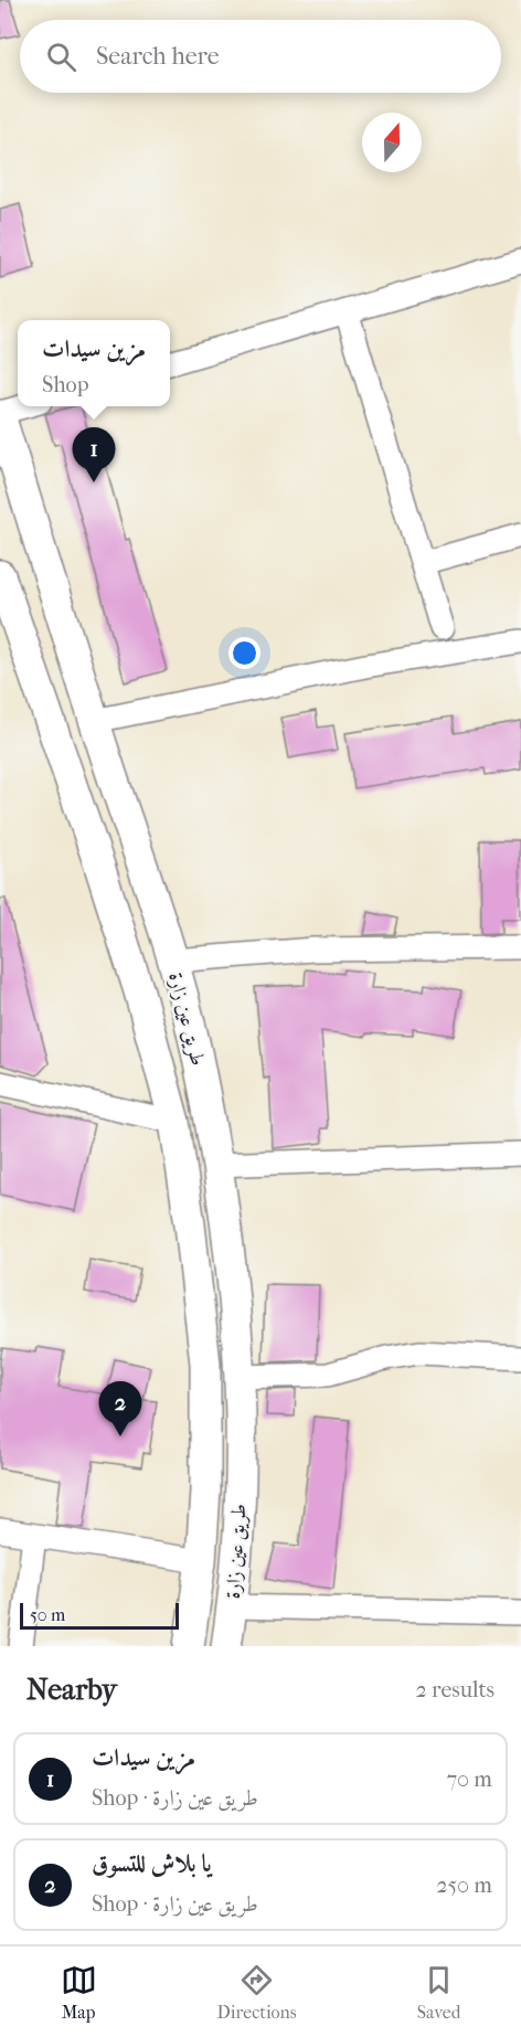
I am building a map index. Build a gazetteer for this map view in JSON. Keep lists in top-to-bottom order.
{
  "streets": {
    "main road": ["طريق عين زارة"]
  },
  "scale_bar": "50 m",
  "north": "top",
  "page": {
    "search": "Search here",
    "popup": ["مزين سيدات", "Shop"],
    "pins": ["1", "2"],
    "scale": "50 m",
    "heading": ["Nearby", "2 results"],
    "list": [
      {
        "mark": "1",
        "name": "مزين سيدات",
        "note": "Shop · طريق عين زارة",
        "value": "70 m"
      },
      {
        "mark": "2",
        "name": "يا بلاش للتسوق",
        "note": "Shop · طريق عين زارة",
        "value": "250 m"
      }
    ],
    "nav": ["Map", "Directions", "Saved"]
  }
}
